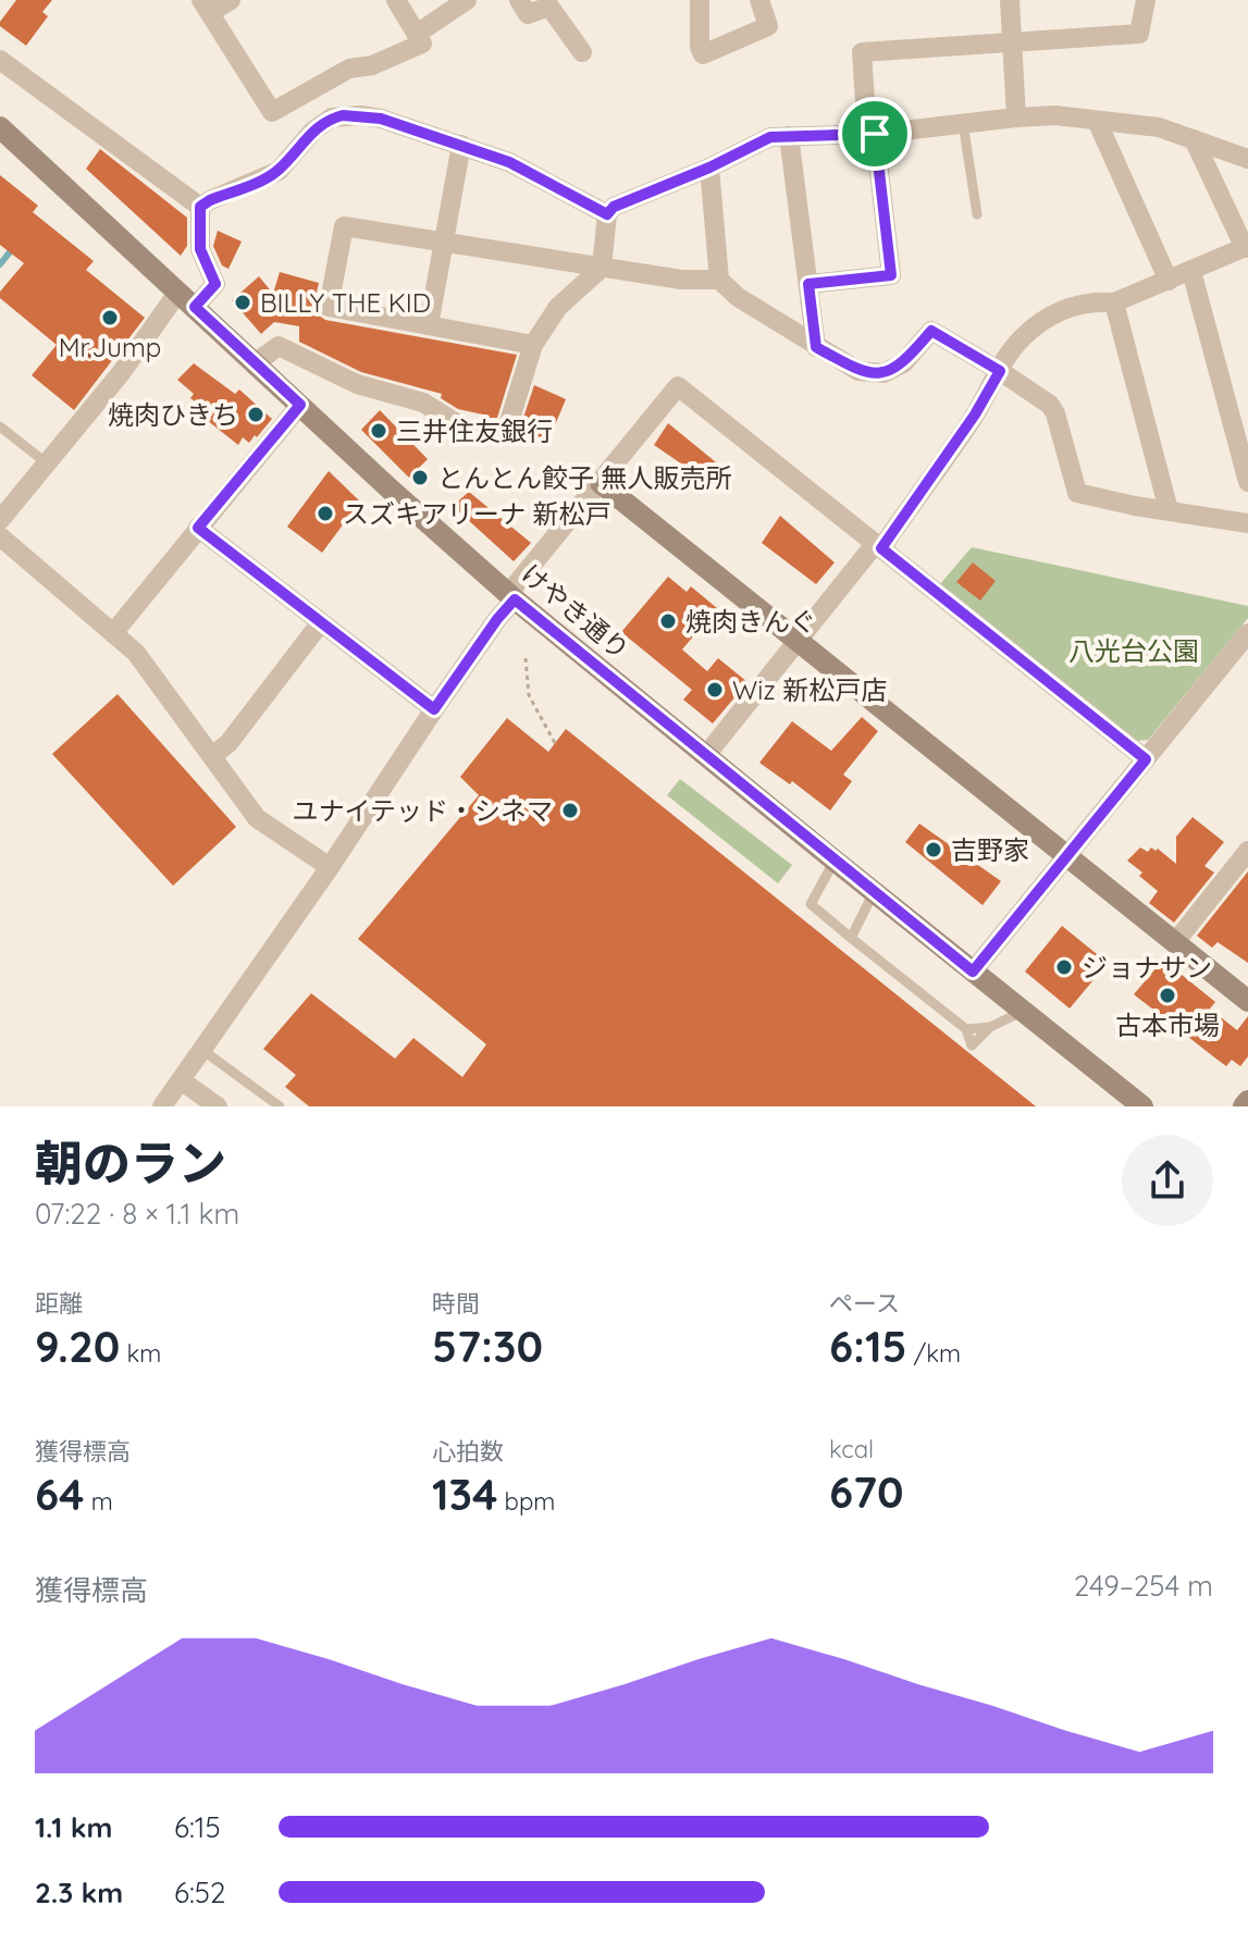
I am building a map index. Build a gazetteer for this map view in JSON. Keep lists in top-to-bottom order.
{
  "streets": {
    "street": ["けやき通り"]
  },
  "parks": ["八光台公園"],
  "places": [
    "BILLY THE KID",
    "Mr.Jump",
    "焼肉ひきち",
    "三井住友銀行",
    "とんとん餃子 無人販売所",
    "スズキアリーナ 新松戸",
    "焼肉きんぐ",
    "Wiz 新松戸店",
    "ユナイテッド・シネマ",
    "吉野家",
    "ジョナサン",
    "古本市場"
  ],
  "page": {
    "heading": ["朝のラン", "07:22 · 8 × 1.1 km"],
    "stats": [
      ["距離", "9.20 km"],
      ["時間", "57:30"],
      ["ペース", "6:15 /km"],
      ["獲得標高", "64 m"],
      ["心拍数", "134 bpm"],
      ["kcal", "670"]
    ],
    "chart": ["獲得標高", "249–254 m"],
    "list": [
      {
        "name": "1.1 km",
        "note": "6:15"
      },
      {
        "name": "2.3 km",
        "note": "6:52"
      }
    ]
  }
}
